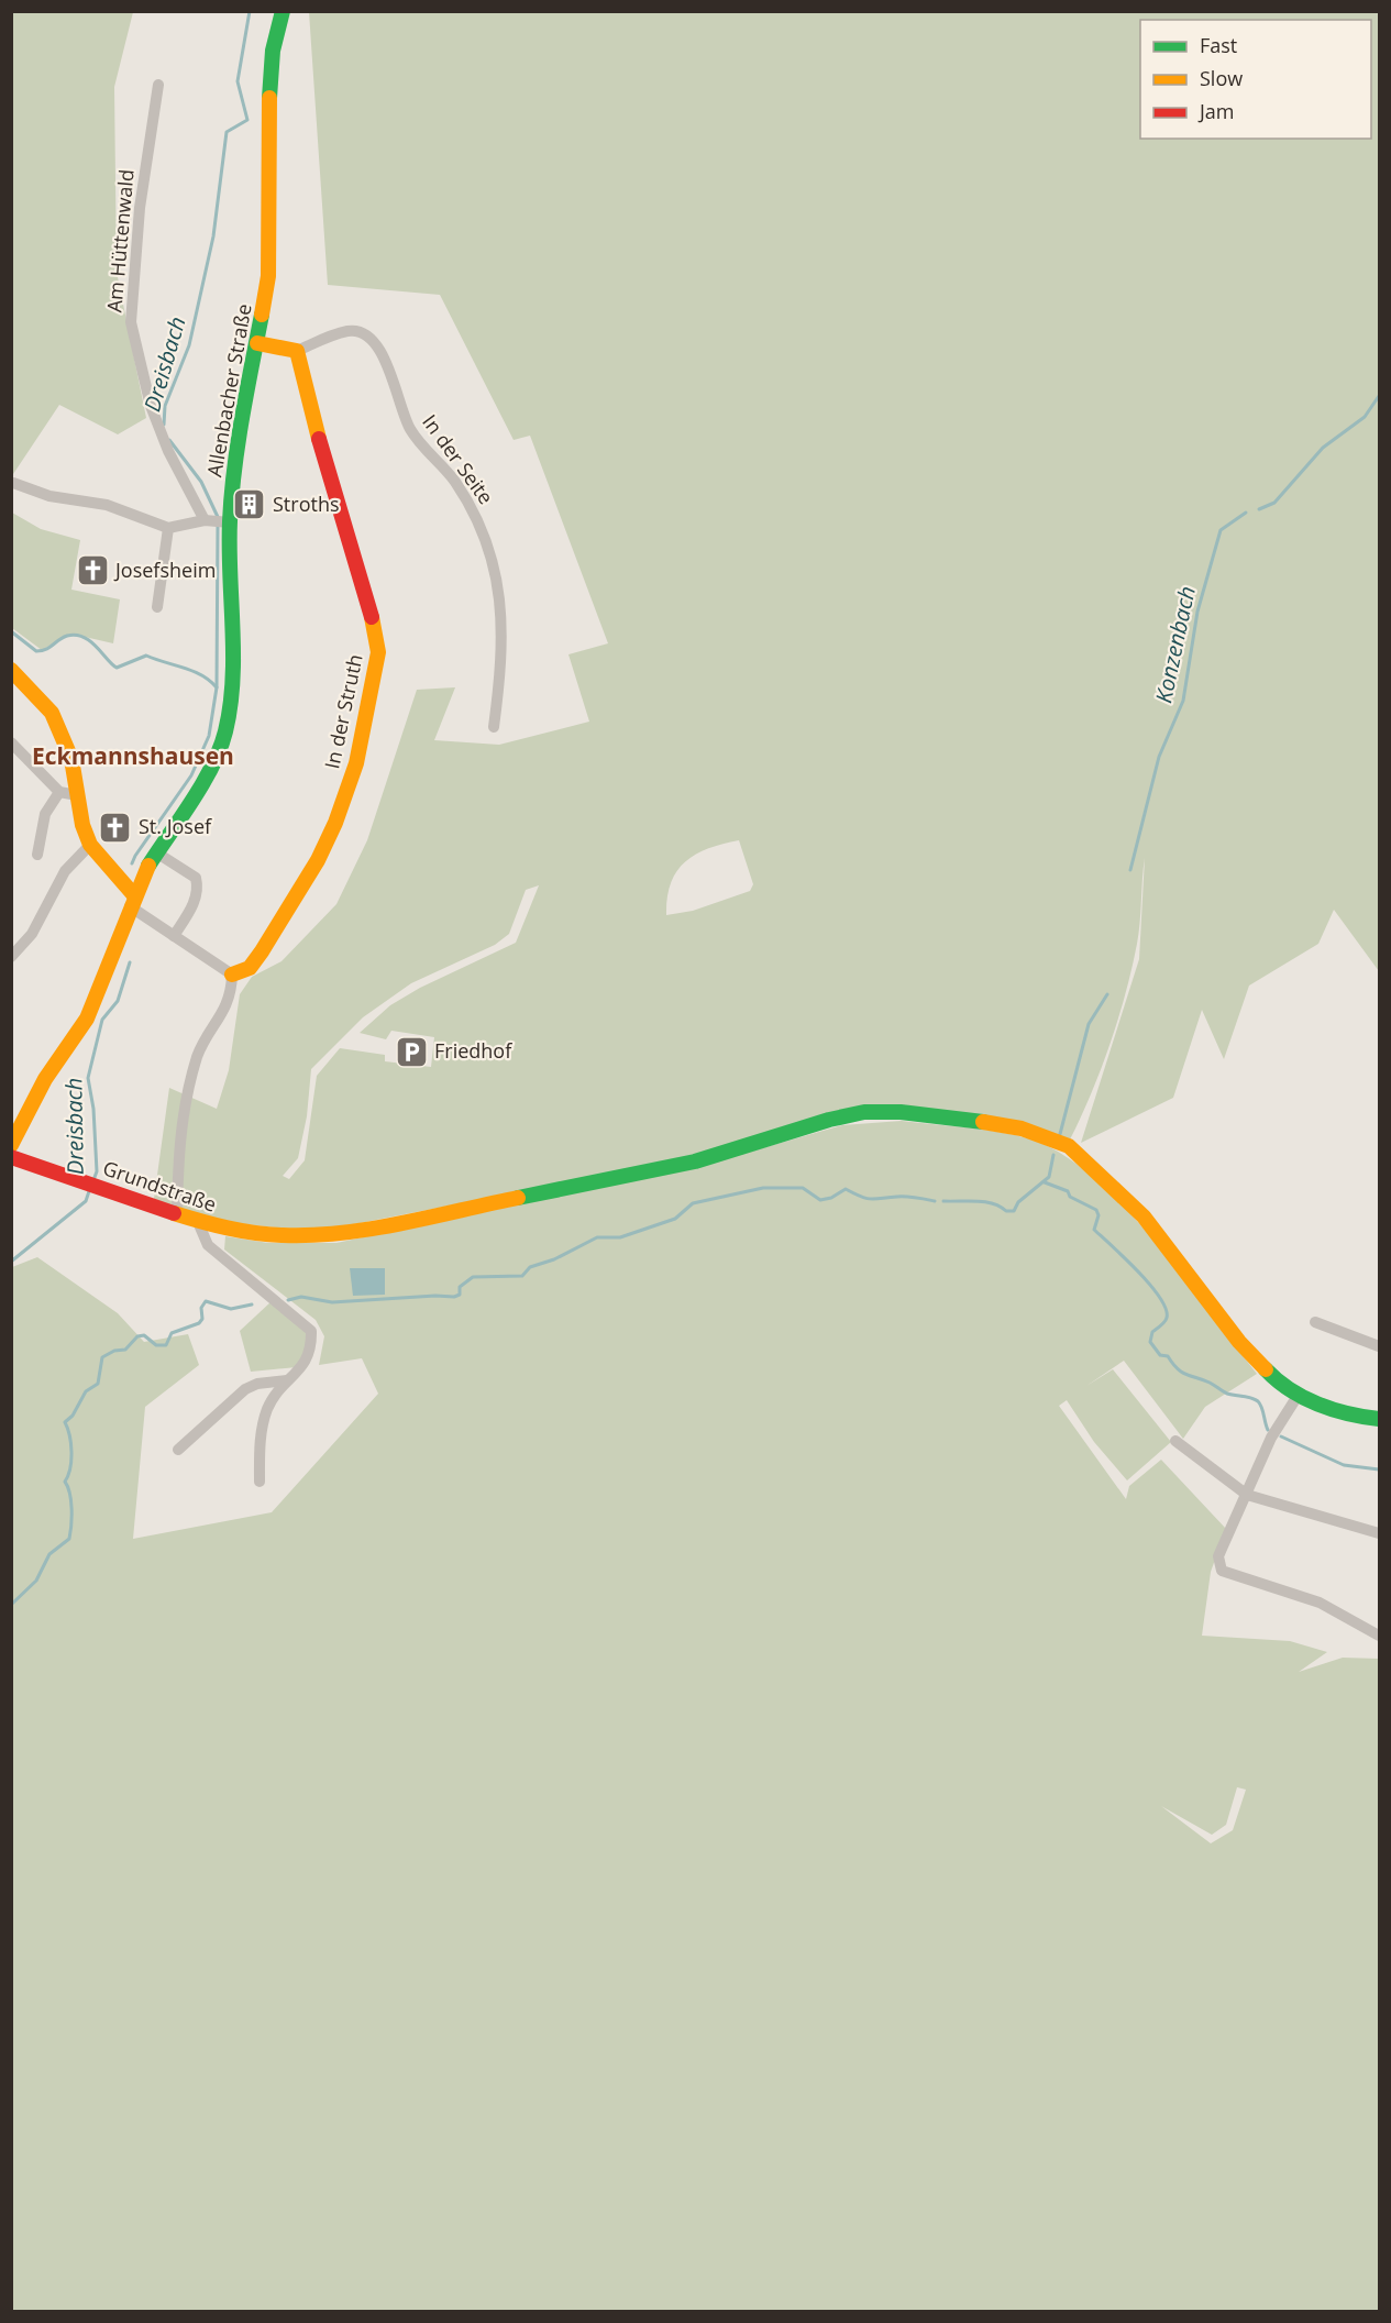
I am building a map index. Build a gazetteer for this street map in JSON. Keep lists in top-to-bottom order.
{
  "streets": {
    "main road": ["Allenbacher Straße", "In der Struth", "Grundstraße"],
    "street": ["Am Hüttenwald", "In der Seite"]
  },
  "crossings": [
    ["Am Hüttenwald", "Allenbacher Straße"],
    ["In der Seite", "In der Struth"]
  ],
  "districts": ["Eckmannshausen"],
  "water": ["Dreisbach", "Konzenbach"],
  "places": {
    "building": ["Stroths"],
    "church": ["Josefsheim", "St. Josef"],
    "parking": ["Friedhof"]
  },
  "legend": ["Fast", "Slow", "Jam"]
}
